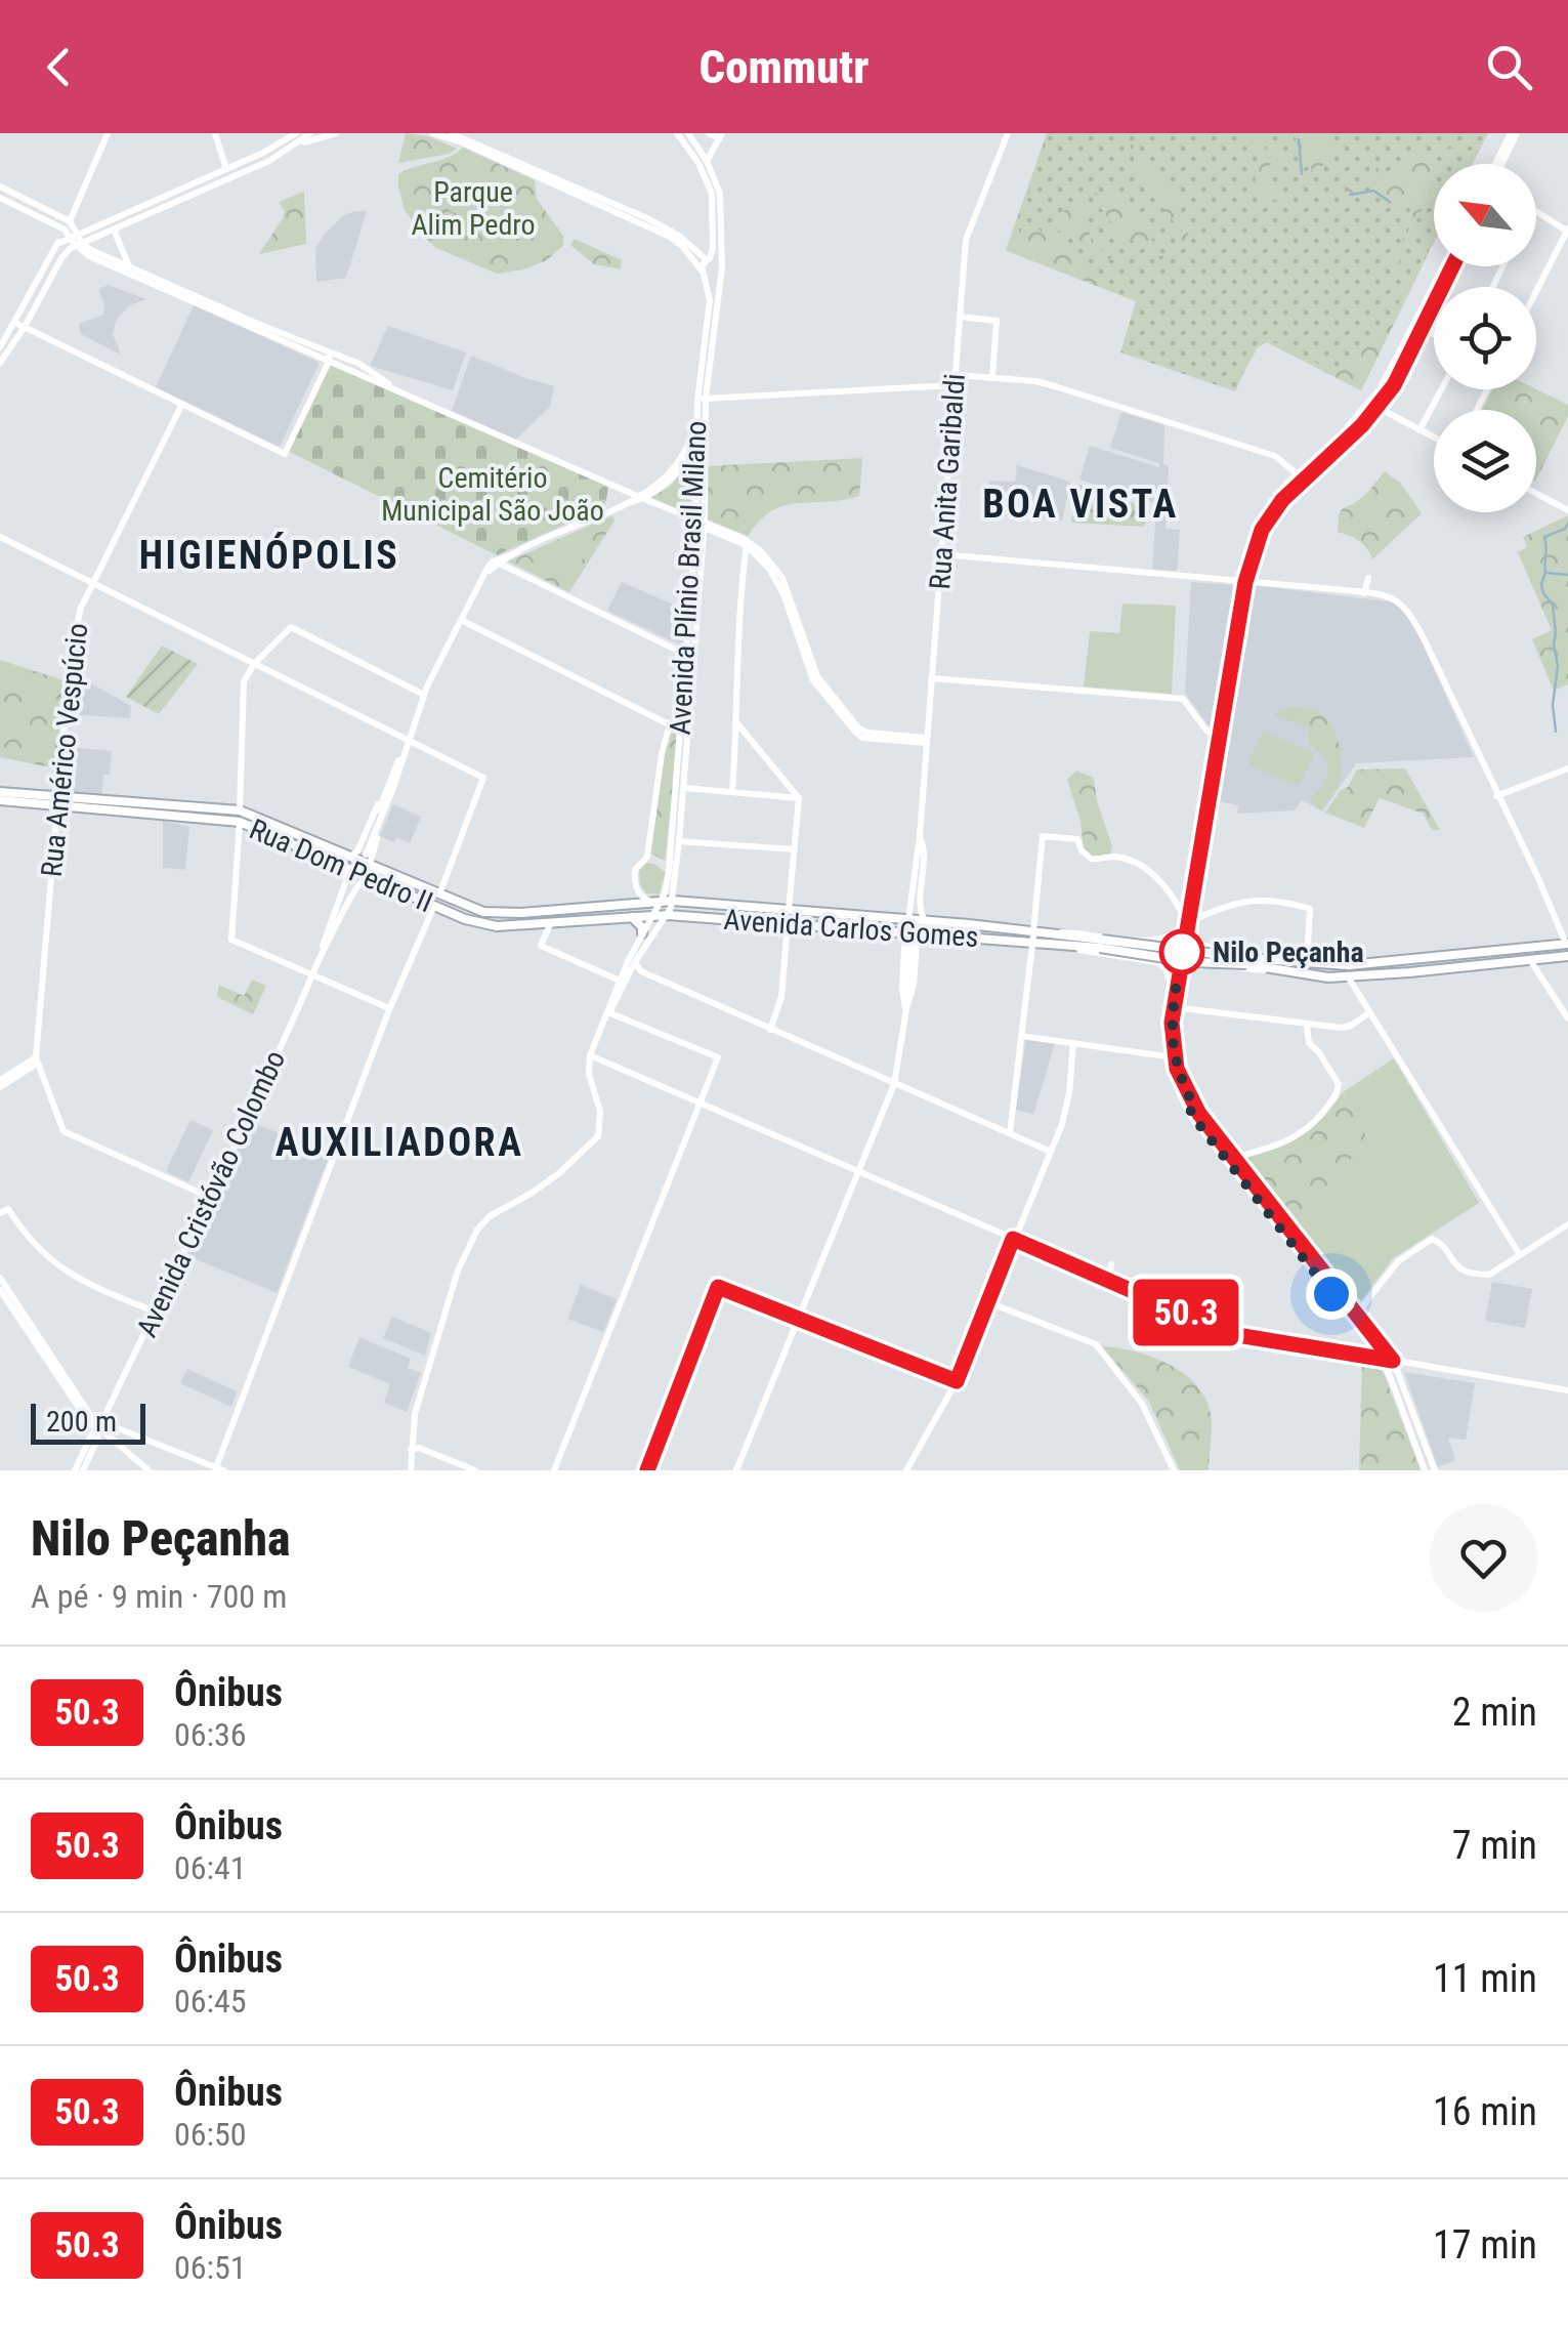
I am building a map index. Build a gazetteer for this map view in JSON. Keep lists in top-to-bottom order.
{
  "streets": {
    "main road": ["Rua Dom Pedro II", "Avenida Carlos Gomes"],
    "street": [
      "Rua Anita Garibaldi",
      "Avenida Plínio Brasil Milano",
      "Rua Américo Vespúcio",
      "Avenida Cristóvão Colombo"
    ]
  },
  "crossings": [
    ["Rua Anita Garibaldi", "Avenida Carlos Gomes"],
    ["Avenida Plínio Brasil Milano", "Avenida Carlos Gomes"],
    ["Rua Américo Vespúcio", "Rua Dom Pedro II"],
    ["Rua Dom Pedro II", "Avenida Carlos Gomes"],
    ["Rua Dom Pedro II", "Avenida Cristóvão Colombo"]
  ],
  "districts": ["BOA VISTA", "HIGIENÓPOLIS", "AUXILIADORA"],
  "parks": ["Parque Alim Pedro", "Cemitério Municipal São João"],
  "places": ["Nilo Peçanha"],
  "lines": ["bus line 50.3"],
  "scale_bar": "200 m",
  "north": "top left",
  "page": {
    "header": "Commutr",
    "on_map": "50.3",
    "scale": "200 m",
    "heading": ["Nilo Peçanha", "A pé · 9 min · 700 m"],
    "list": [
      {
        "mark": "50.3",
        "name": "Ônibus",
        "note": "06:36",
        "value": "2 min"
      },
      {
        "mark": "50.3",
        "name": "Ônibus",
        "note": "06:41",
        "value": "7 min"
      },
      {
        "mark": "50.3",
        "name": "Ônibus",
        "note": "06:45",
        "value": "11 min"
      },
      {
        "mark": "50.3",
        "name": "Ônibus",
        "note": "06:50",
        "value": "16 min"
      },
      {
        "mark": "50.3",
        "name": "Ônibus",
        "note": "06:51",
        "value": "17 min"
      }
    ]
  }
}
